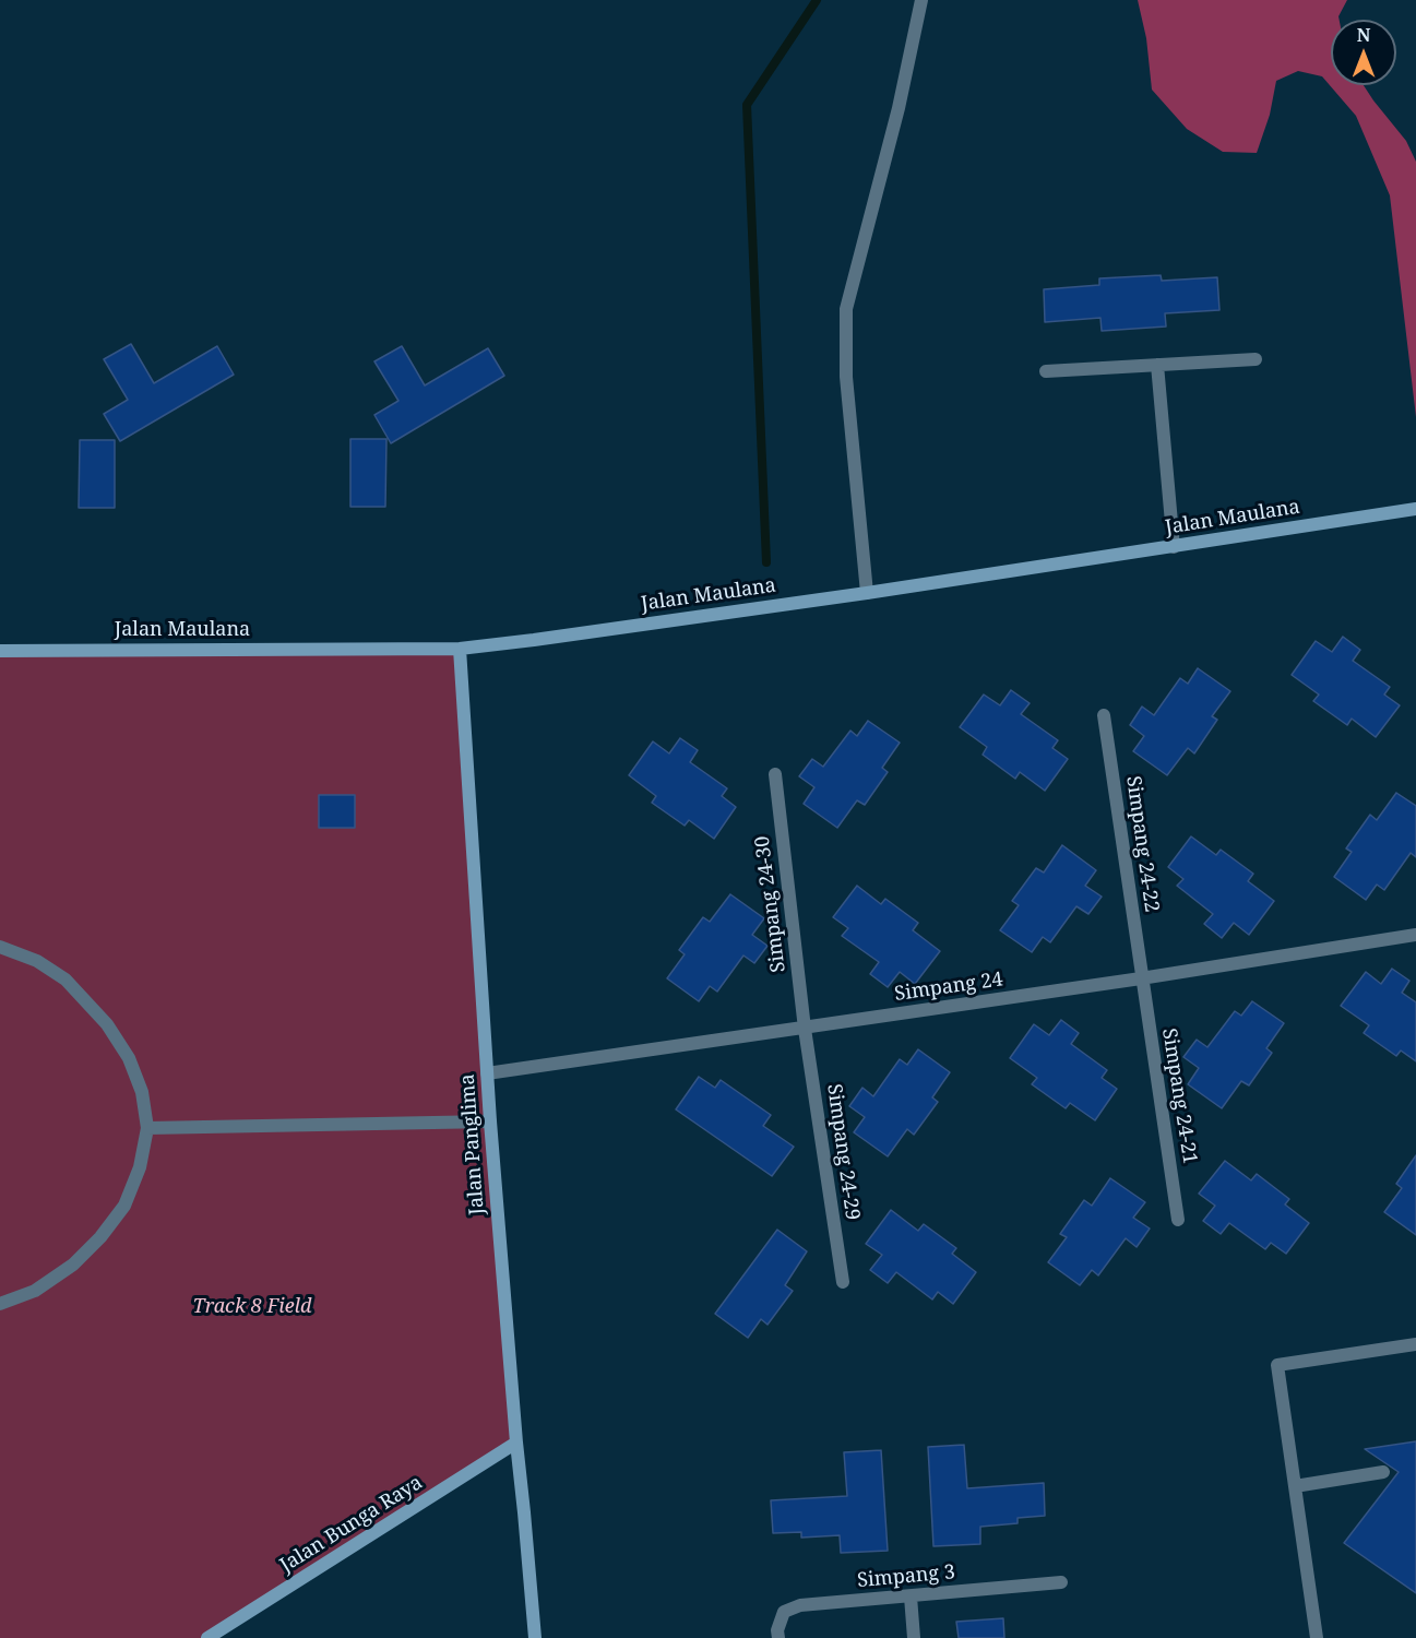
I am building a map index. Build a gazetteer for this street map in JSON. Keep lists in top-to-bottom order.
{
  "streets": {
    "main road": ["Jalan Maulana", "Jalan Panglima", "Jalan Bunga Raya"],
    "street": [
      "Simpang 24-22",
      "Simpang 24-30",
      "Simpang 24",
      "Simpang 24-21",
      "Simpang 24-29",
      "Simpang 3"
    ]
  },
  "crossings": [
    ["Jalan Maulana", "Jalan Panglima"],
    ["Simpang 24-22", "Simpang 24"],
    ["Simpang 24-22", "Simpang 24-21"],
    ["Simpang 24-30", "Simpang 24"],
    ["Simpang 24-30", "Simpang 24-29"],
    ["Simpang 24", "Simpang 24-21"],
    ["Simpang 24", "Jalan Panglima"],
    ["Simpang 24", "Simpang 24-29"],
    ["Jalan Panglima", "Jalan Bunga Raya"]
  ],
  "parks": ["Track 8 Field"],
  "north": "top"
}
